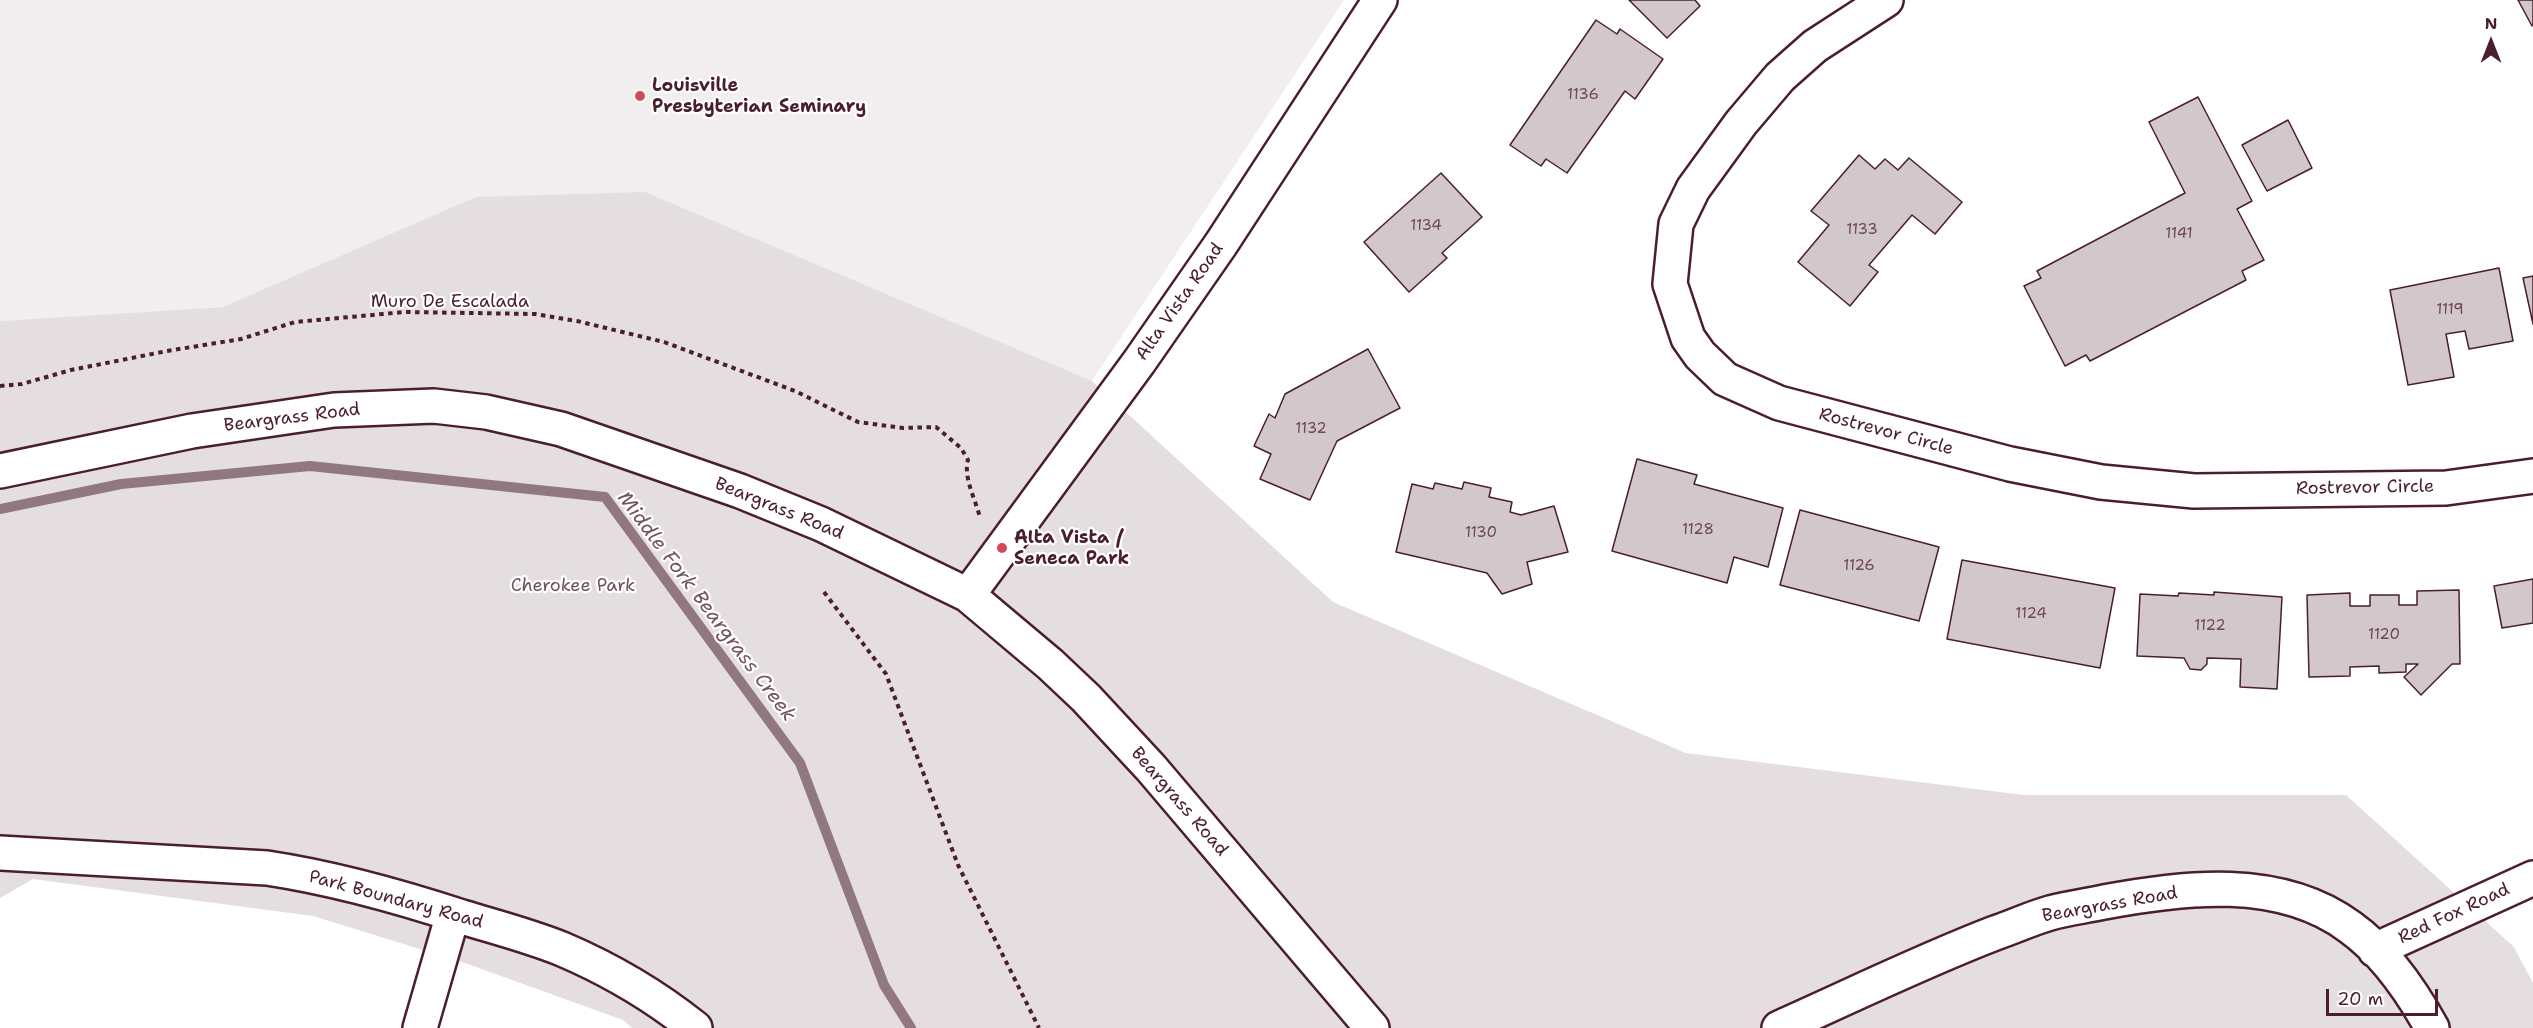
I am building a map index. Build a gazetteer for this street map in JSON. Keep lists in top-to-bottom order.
{
  "streets": {
    "street": [
      "Alta Vista Road",
      "Beargrass Road",
      "Rostrevor Circle",
      "Park Boundary Road",
      "Red Fox Road"
    ],
    "path": ["Muro De Escalada"]
  },
  "crossings": [
    ["Alta Vista Road", "Beargrass Road"],
    ["Beargrass Road", "Red Fox Road"]
  ],
  "water": ["Middle Fork Beargrass Creek"],
  "parks": ["Cherokee Park"],
  "places": ["Louisville Presbyterian Seminary", "Alta Vista / Seneca Park"],
  "house_numbers": [
    "1136",
    "1134",
    "1133",
    "1141",
    "1119",
    "1132",
    "1128",
    "1130",
    "1126",
    "1124",
    "1122",
    "1120"
  ],
  "scale_bar": "20 m",
  "north": "top"
}
